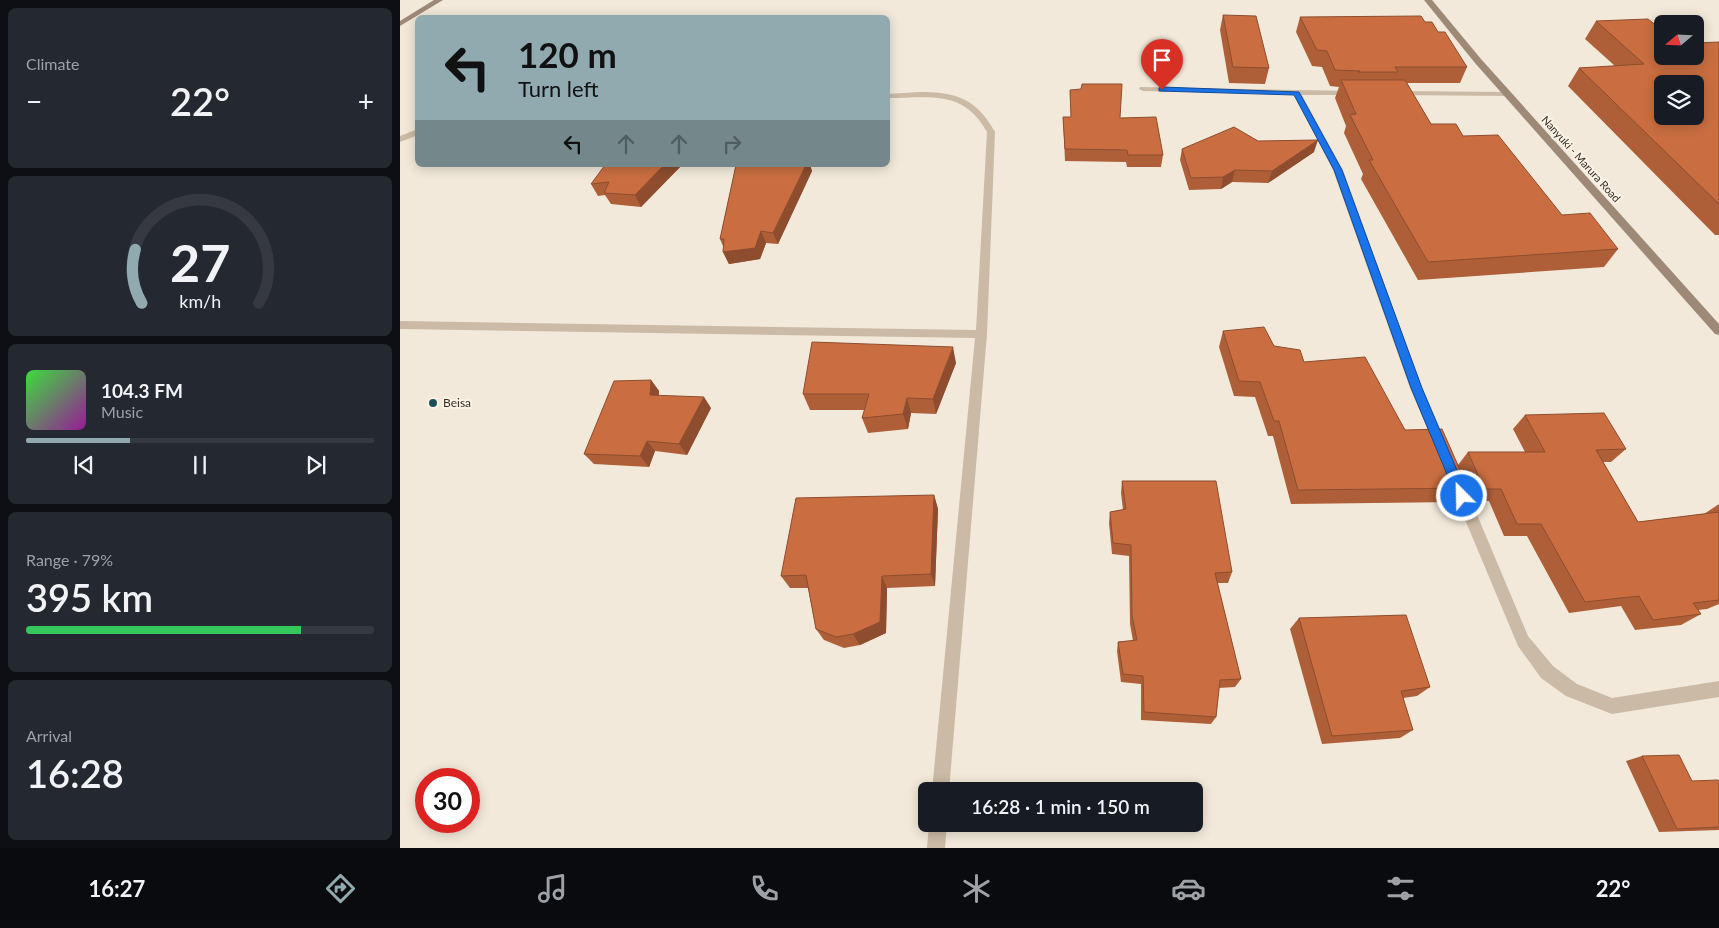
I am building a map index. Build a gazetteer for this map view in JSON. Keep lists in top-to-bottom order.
{
  "streets": {
    "street": ["Nanyuki - Marura Road"]
  },
  "places": ["Beisa"],
  "north": "left",
  "page": {
    "tile": [
      "Climate",
      ["Range · 79%", "395 km"],
      ["Arrival", "16:28"]
    ],
    "turn": ["120 m", "Turn left"],
    "heat": ["−", "22°", "+"],
    "song": ["104.3 FM", "Music"],
    "limit": "30",
    "trip": "16:28 · 1 min · 150 m",
    "tabs": ["16:27", "22°"],
    "gauge": ["27", "km/h"]
  }
}
